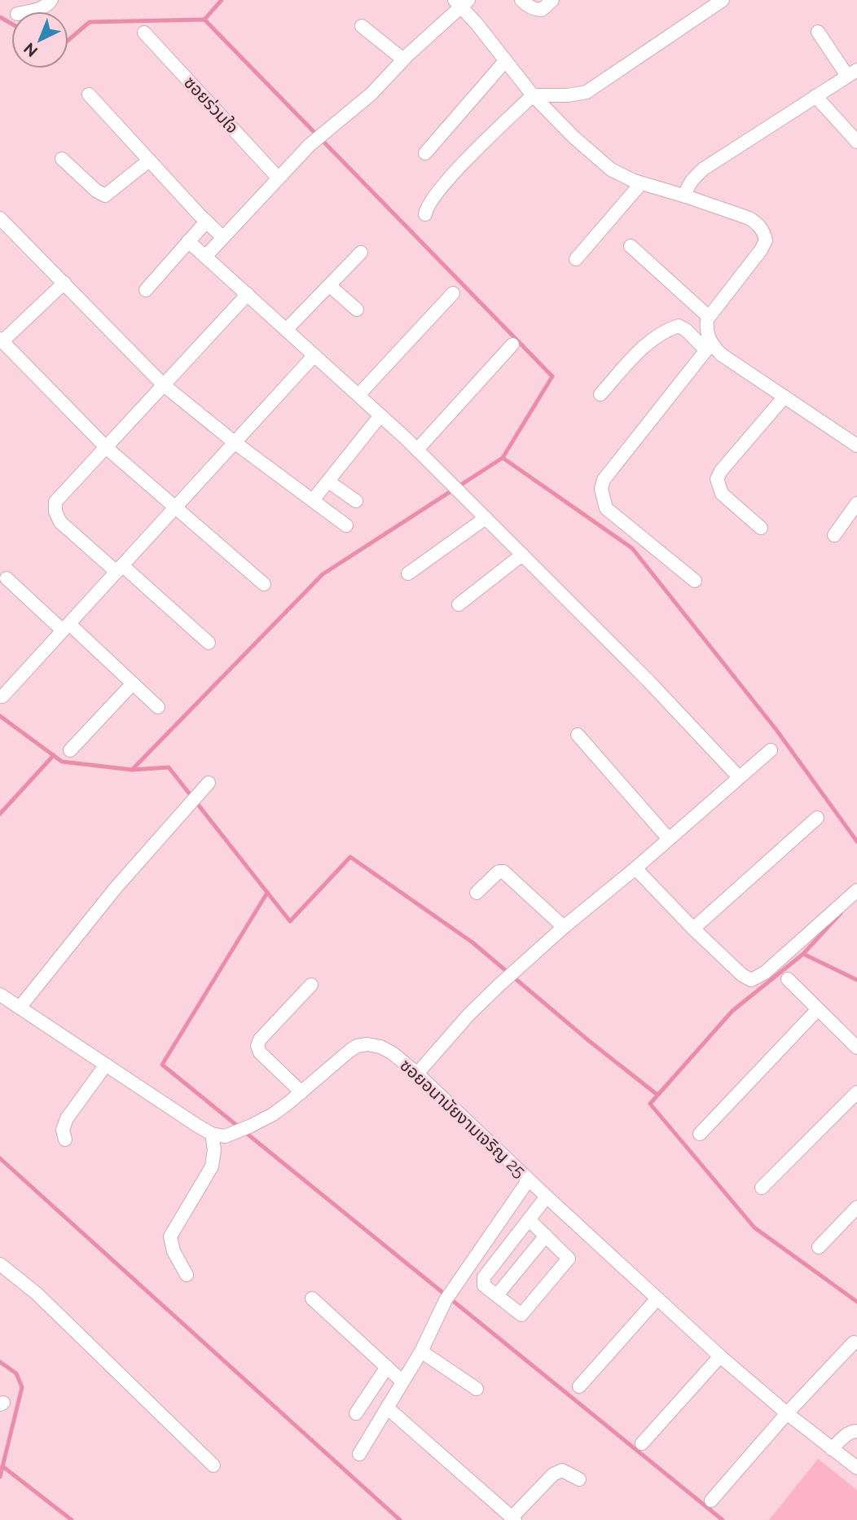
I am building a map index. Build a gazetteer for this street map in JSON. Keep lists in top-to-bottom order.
{
  "streets": {
    "street": ["ซอยร่วมใจ", "ซอยอนามัยงามเจริญ 25"]
  },
  "north": "bottom left"
}
